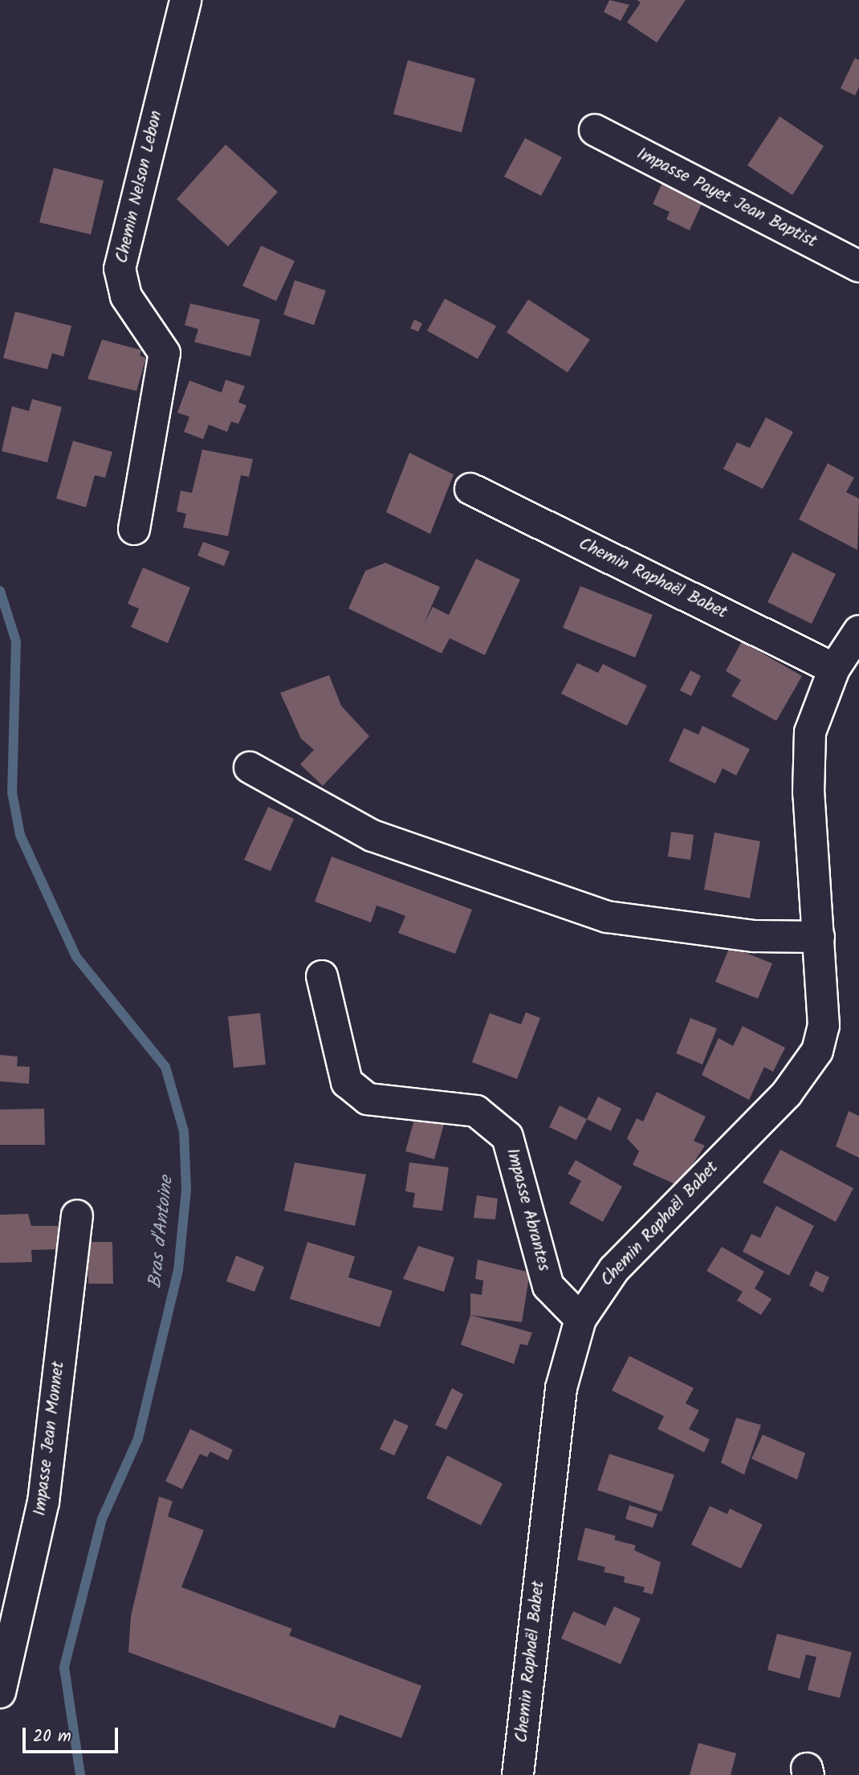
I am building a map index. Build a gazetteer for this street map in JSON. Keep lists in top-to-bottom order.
{
  "streets": {
    "street": [
      "Chemin Nelson Lebon",
      "Impasse Payet Jean Baptist",
      "Chemin Raphaël Babet",
      "Impasse Abrantes",
      "Impasse Jean Monnet"
    ]
  },
  "crossings": [
    ["Chemin Raphaël Babet", "Impasse Abrantes"]
  ],
  "water": ["Bras d'Antoine"],
  "scale_bar": "20 m"
}
